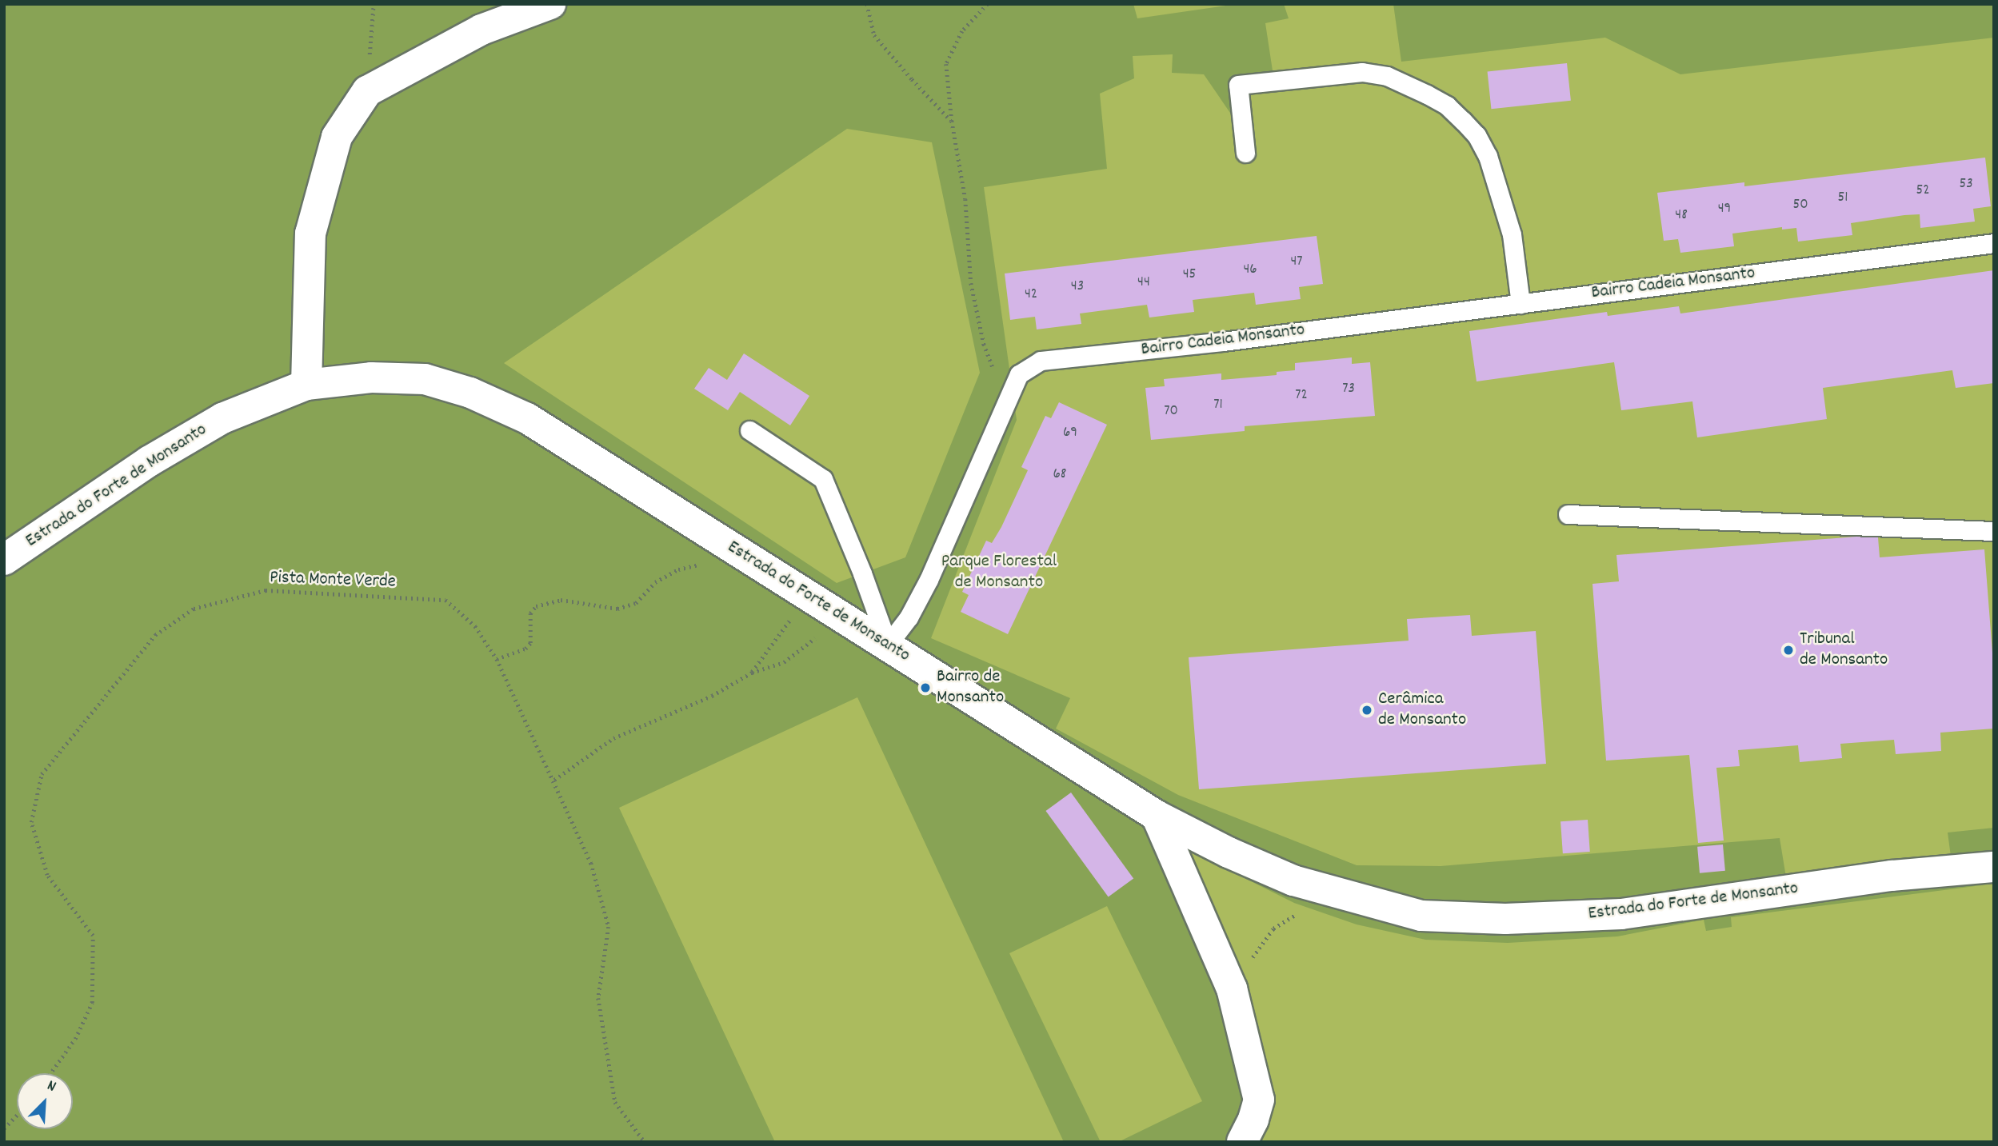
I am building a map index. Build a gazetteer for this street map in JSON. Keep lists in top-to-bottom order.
{
  "streets": {
    "street": ["Estrada do Forte de Monsanto"],
    "lane": ["Bairro Cadeia Monsanto"],
    "path": ["Pista Monte Verde"]
  },
  "crossings": [
    ["Bairro Cadeia Monsanto", "Estrada do Forte de Monsanto"]
  ],
  "parks": ["Parque Florestal de Monsanto"],
  "places": ["Tribunal de Monsanto", "Bairro de Monsanto", "Cerâmica de Monsanto"],
  "house_numbers": [
    "53",
    "52",
    "51",
    "50",
    "49",
    "48",
    "47",
    "46",
    "45",
    "44",
    "43",
    "42",
    "73",
    "72",
    "71",
    "70",
    "69",
    "68"
  ],
  "north": "top right"
}
